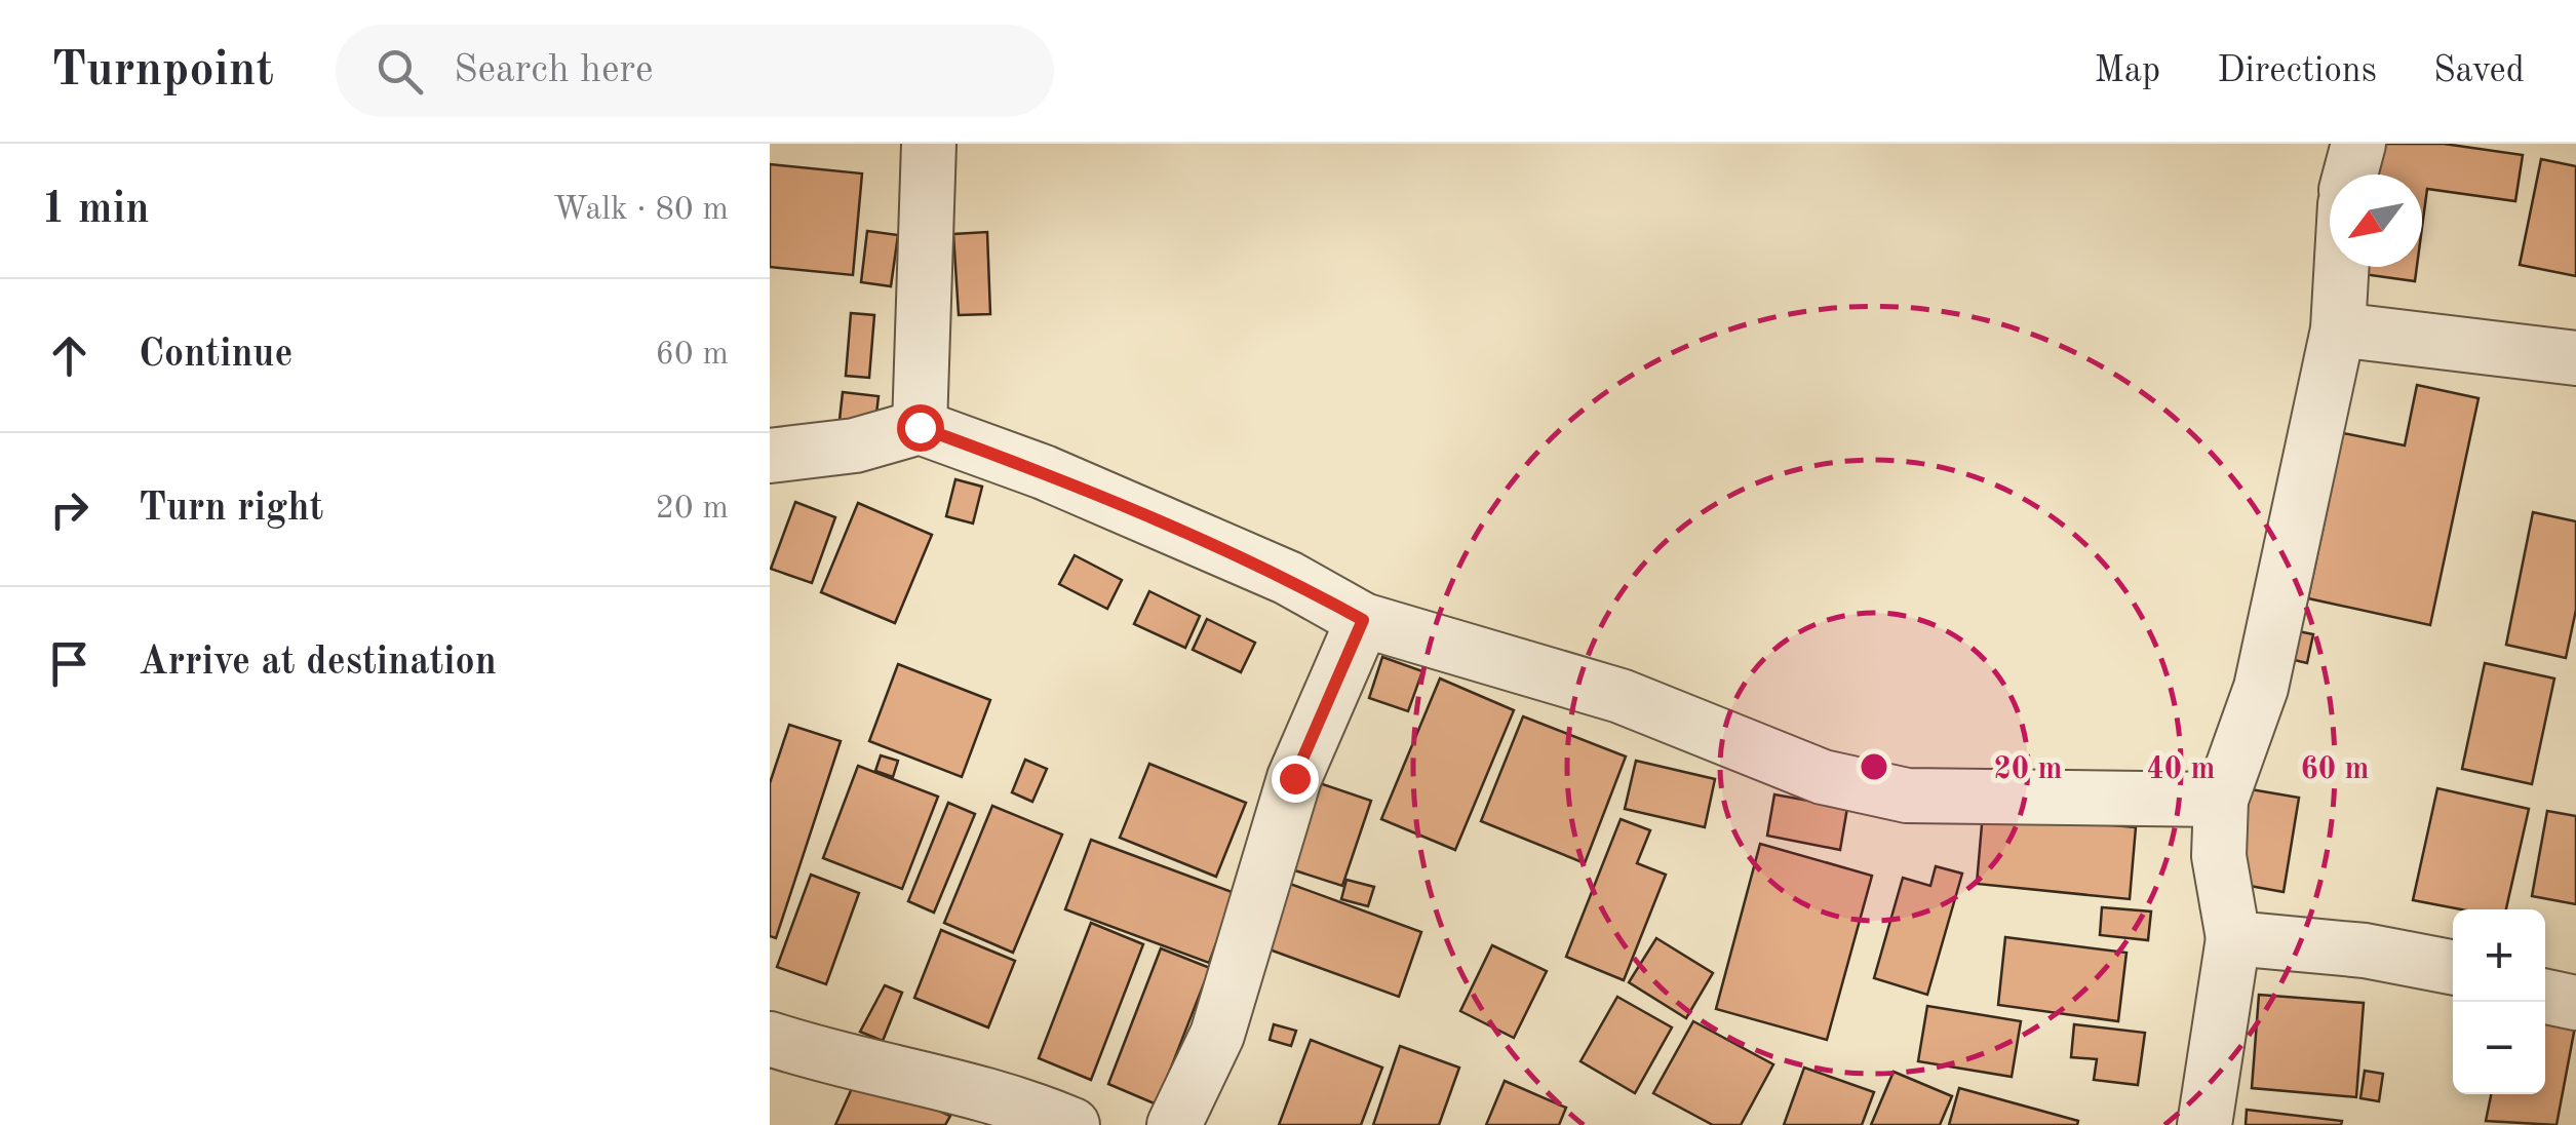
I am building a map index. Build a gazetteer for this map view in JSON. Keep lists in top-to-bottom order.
{
  "north": "bottom left",
  "page": {
    "header": "Turnpoint",
    "search": "Search here",
    "nav": ["Map", "Directions", "Saved"],
    "heading": ["1 min", "Walk · 80 m"],
    "list": [
      ["Continue", "60 m"],
      ["Turn right", "20 m"],
      "Arrive at destination"
    ],
    "map_buttons": ["+", "−"]
  },
  "rings": ["20 m", "40 m", "60 m"]
}
